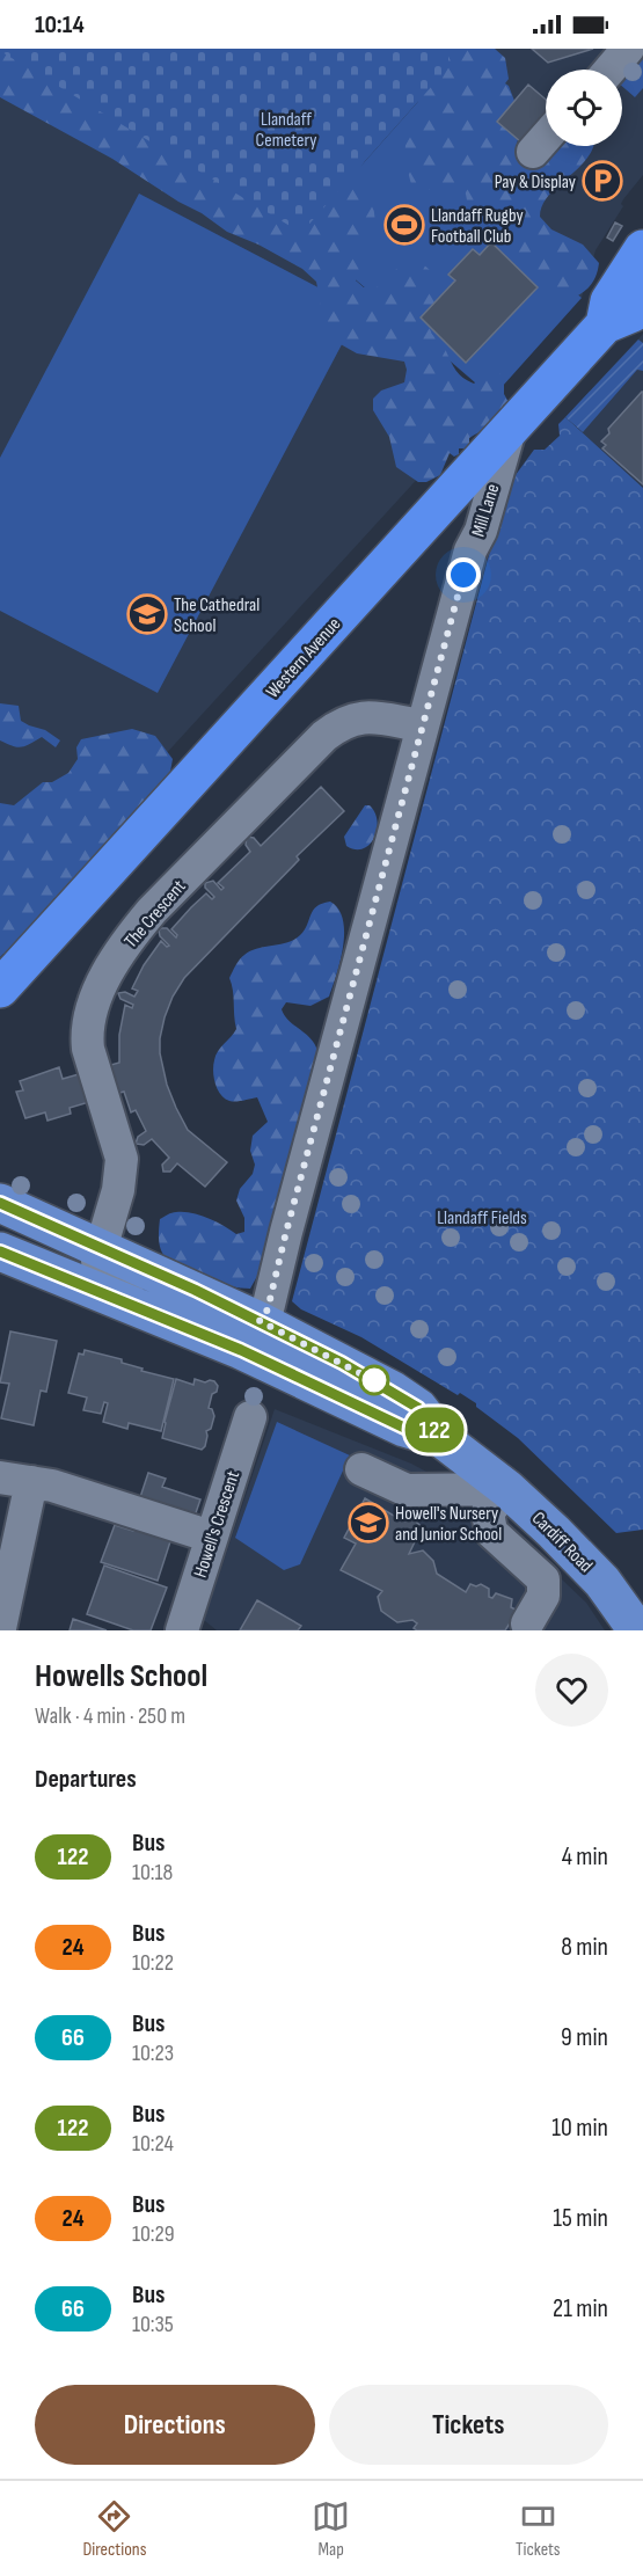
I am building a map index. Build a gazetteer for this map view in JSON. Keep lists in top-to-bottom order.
{
  "streets": {
    "highway": ["Western Avenue"],
    "main road": ["Cardiff Road"],
    "street": ["Mill Lane", "The Crescent", "Howell's Crescent"]
  },
  "crossings": [
    ["Mill Lane", "Western Avenue"],
    ["Mill Lane", "The Crescent"],
    ["Mill Lane", "Cardiff Road"],
    ["The Crescent", "Cardiff Road"]
  ],
  "parks": ["Llandaff Cemetery", "Llandaff Fields"],
  "places": {
    "parking": ["Pay & Display"],
    "sports": ["Llandaff Rugby Football Club"],
    "school or university": ["The Cathedral School", "Howell's Nursery and Junior School"]
  },
  "lines": ["bus line 122"],
  "page": {
    "status": "10:14",
    "on_map": "122",
    "heading": [
      ["Howells School", "Walk · 4 min · 250 m"],
      "Departures"
    ],
    "list": [
      {
        "mark": "122",
        "name": "Bus",
        "note": "10:18",
        "value": "4 min"
      },
      {
        "mark": "24",
        "name": "Bus",
        "note": "10:22",
        "value": "8 min"
      },
      {
        "mark": "66",
        "name": "Bus",
        "note": "10:23",
        "value": "9 min"
      },
      {
        "mark": "122",
        "name": "Bus",
        "note": "10:24",
        "value": "10 min"
      },
      {
        "mark": "24",
        "name": "Bus",
        "note": "10:29",
        "value": "15 min"
      },
      {
        "mark": "66",
        "name": "Bus",
        "note": "10:35",
        "value": "21 min"
      }
    ],
    "buttons": ["Directions", "Tickets"],
    "tabs": ["Directions", "Map", "Tickets"]
  }
}
